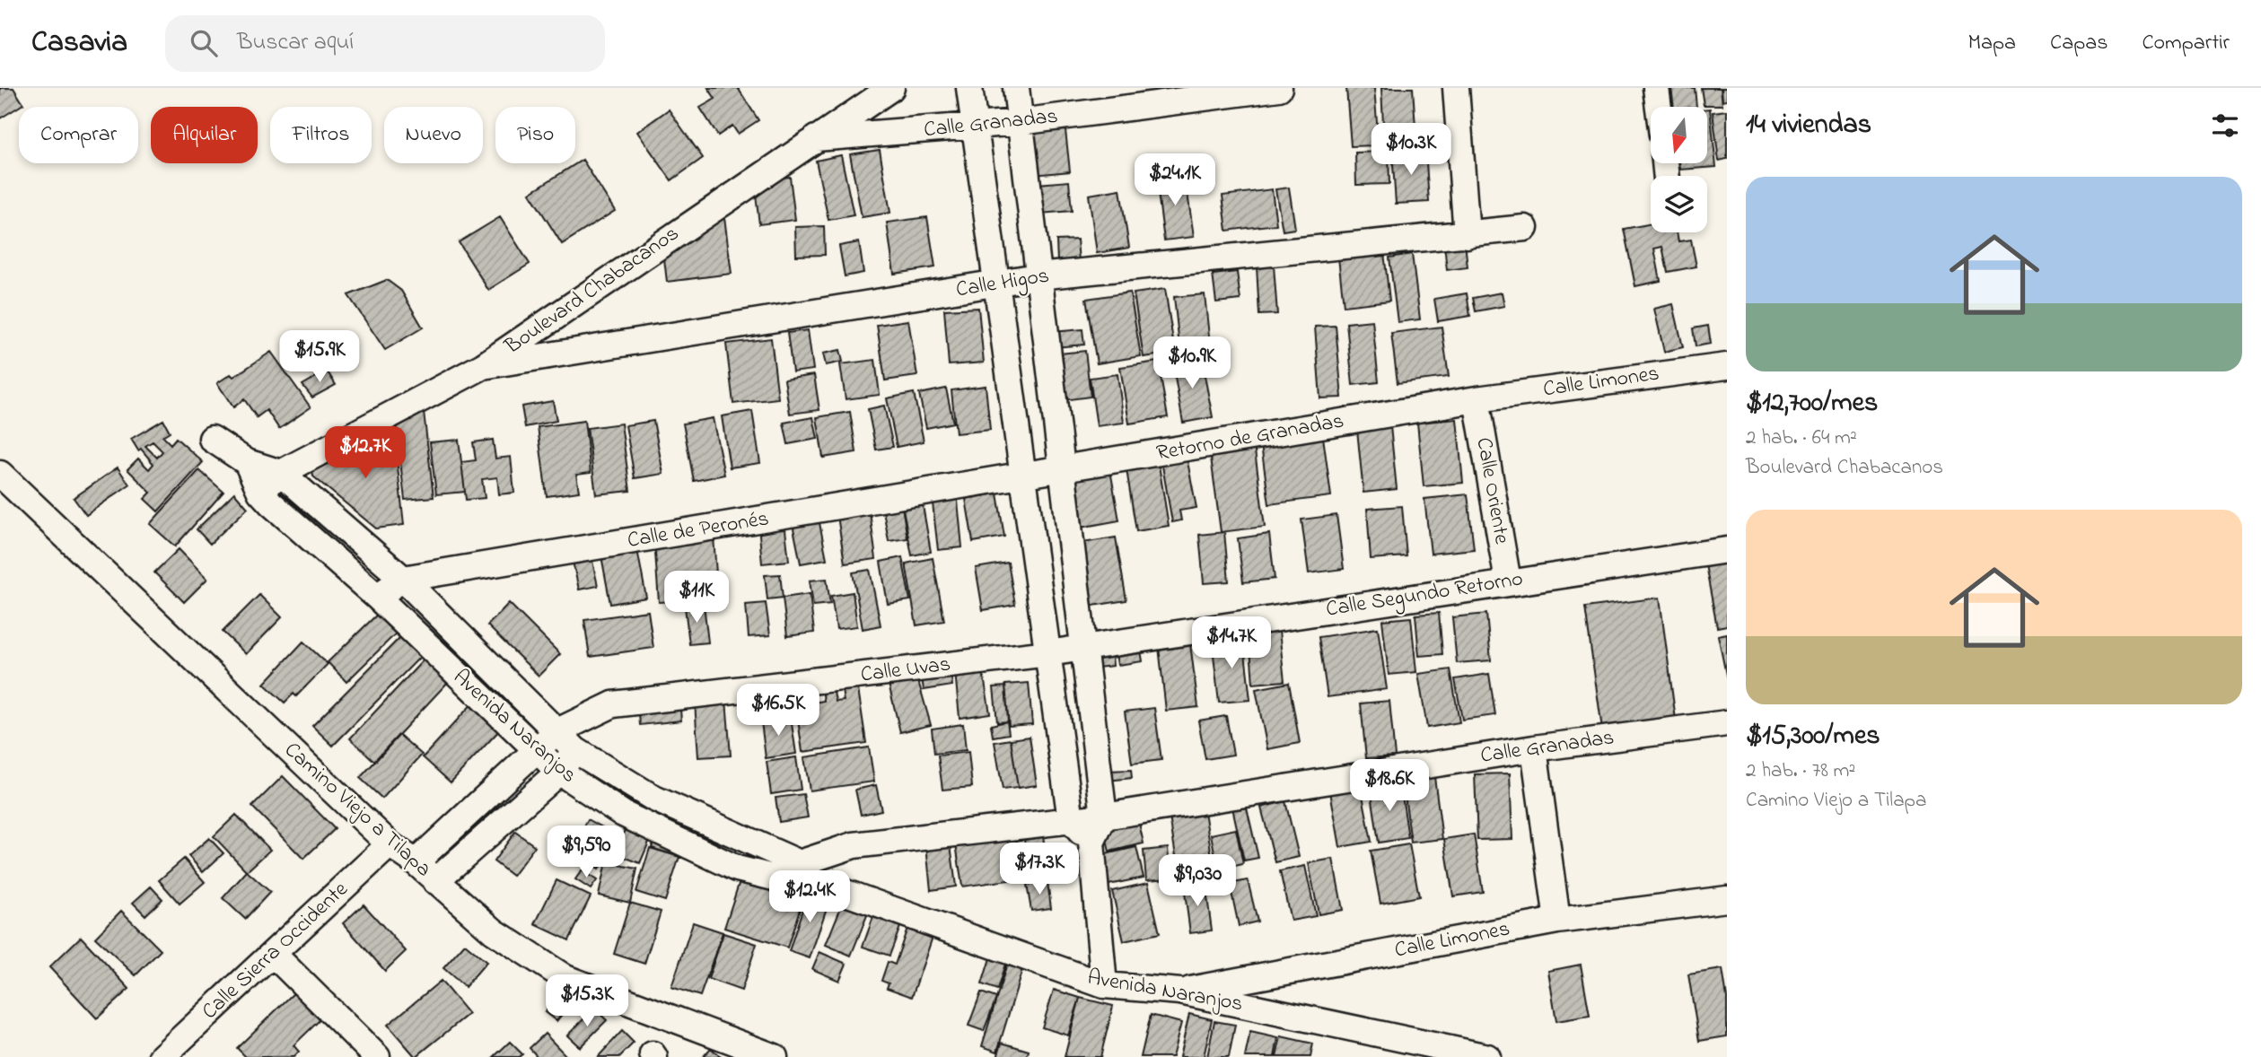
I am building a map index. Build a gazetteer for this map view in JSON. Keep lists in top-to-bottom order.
{
  "streets": {
    "street": [
      "Calle Granadas",
      "Calle Higos",
      "Boulevard Chabacanos",
      "Calle Limones",
      "Retorno de Granadas",
      "Calle Oriente",
      "Calle de Peronés",
      "Calle Segundo Retorno",
      "Calle Uvas",
      "Avenida Naranjos",
      "Camino Viejo a Tilapa",
      "Calle Sierra Occidente"
    ]
  },
  "crossings": [
    ["Calle Granadas", "Boulevard Chabacanos"],
    ["Calle Granadas", "Avenida Naranjos"],
    ["Calle Higos", "Boulevard Chabacanos"],
    ["Boulevard Chabacanos", "Avenida Naranjos"],
    ["Calle Limones", "Retorno de Granadas"],
    ["Calle Limones", "Calle Oriente"],
    ["Calle Limones", "Avenida Naranjos"],
    ["Retorno de Granadas", "Calle Oriente"],
    ["Retorno de Granadas", "Calle de Peronés"],
    ["Calle Oriente", "Calle Segundo Retorno"],
    ["Calle de Peronés", "Avenida Naranjos"],
    ["Calle Segundo Retorno", "Calle Uvas"],
    ["Calle Uvas", "Avenida Naranjos"],
    ["Calle Uvas", "Camino Viejo a Tilapa"],
    ["Camino Viejo a Tilapa", "Calle Sierra Occidente"]
  ],
  "north": "bottom",
  "page": {
    "header": "Casavia",
    "search": "Buscar aquí",
    "nav": ["Mapa", "Capas", "Compartir"],
    "heading": "14 viviendas",
    "chip": [
      "Comprar",
      "Alquilar",
      "Filtros",
      "Nuevo",
      "Piso"
    ],
    "price": [
      "$10.3K",
      "$24.1K",
      "$15.9K",
      "$10.9K",
      "$12.7K",
      "$11K",
      "$14.7K",
      "$16.5K",
      "$18.6K",
      "$9,590",
      "$17.3K",
      "$9,030",
      "$12.4K",
      "$15.3K"
    ],
    "list": [
      {
        "name": "$12,700/mes",
        "note": "2 hab. · 64 m² · Boulevard Chabacanos"
      },
      {
        "name": "$15,300/mes",
        "note": "2 hab. · 78 m² · Camino Viejo a Tilapa"
      }
    ]
  }
}
